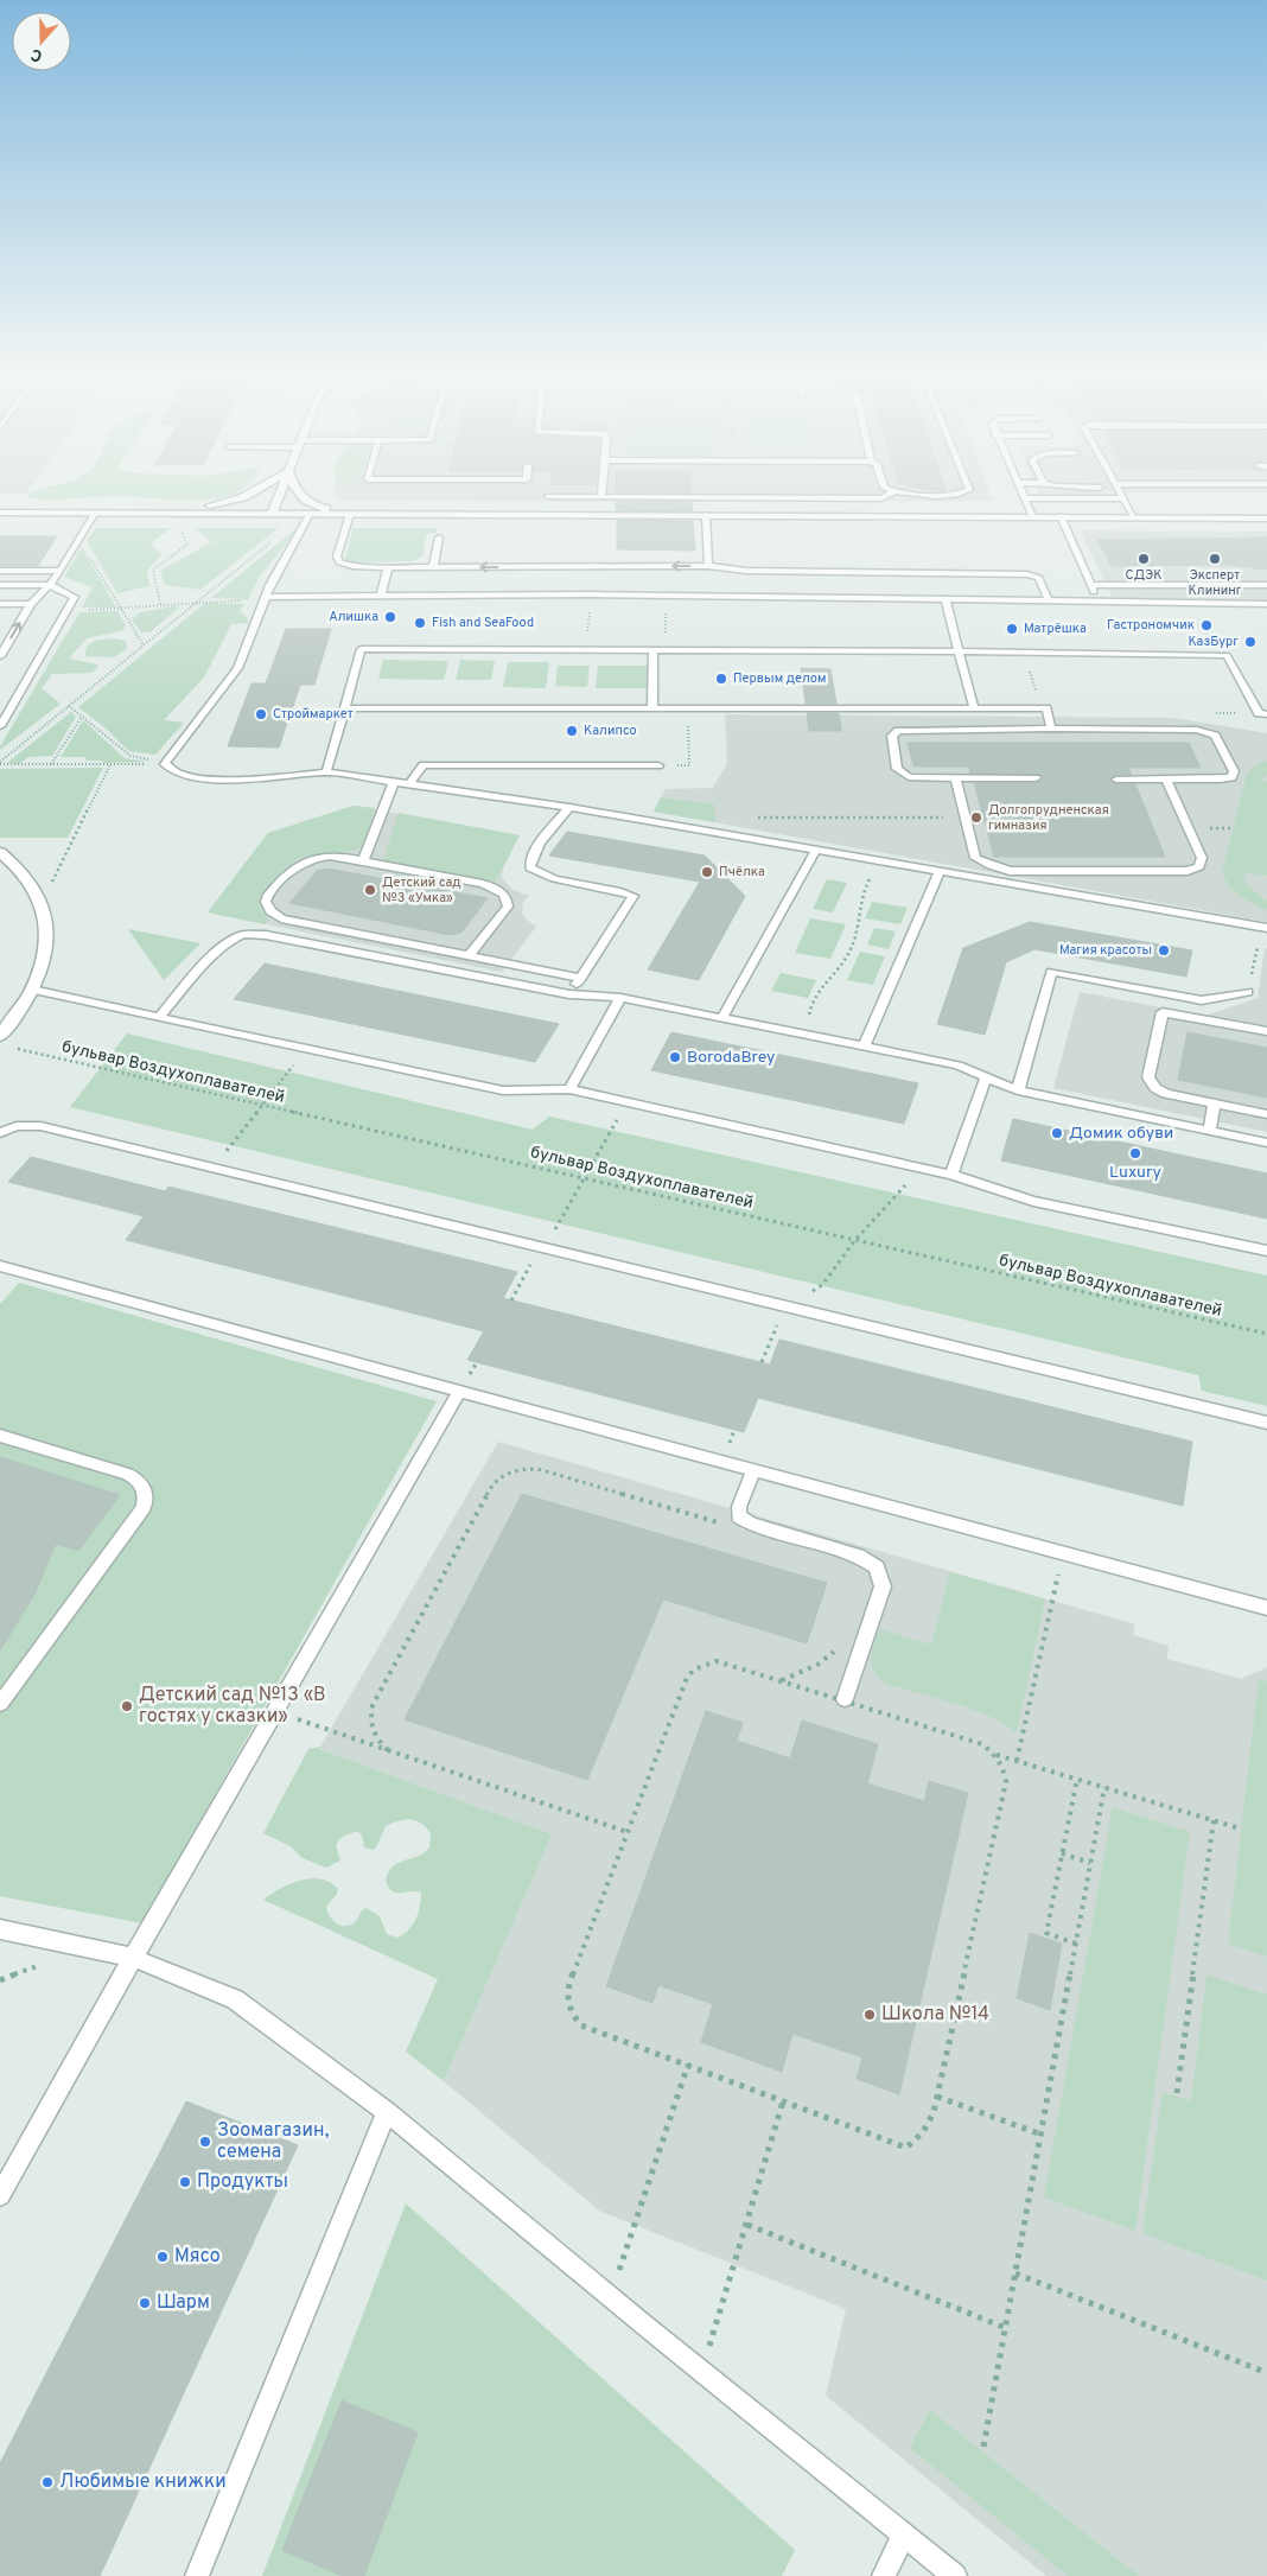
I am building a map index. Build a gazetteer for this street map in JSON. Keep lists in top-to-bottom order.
{
  "streets": {
    "path": ["бульвар Воздухоплавателей"]
  },
  "places": [
    "СДЭК",
    "Эксперт Клининг",
    "Алишка",
    "Fish and SeaFood",
    "Гастрономчик",
    "Матрёшка",
    "КазБург",
    "Первым делом",
    "Строймаркет",
    "Калипсо",
    "Долгопрудненская гимназия",
    "Пчёлка",
    "Детский сад №3 «Умка»",
    "Магия красоты",
    "BorodaBrey",
    "Домик обуви",
    "Luxury",
    "Детский сад №13 «В гостях у сказки»",
    "Школа №14",
    "Зоомагазин, семена",
    "Продукты",
    "Мясо",
    "Шарм",
    "Любимые книжки"
  ],
  "north": "bottom"
}
